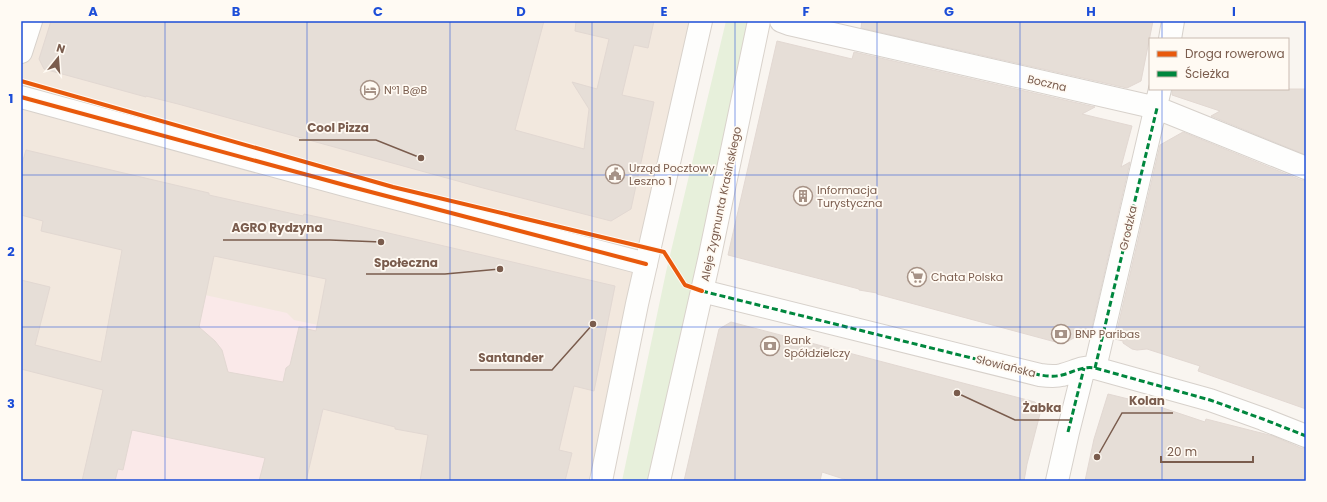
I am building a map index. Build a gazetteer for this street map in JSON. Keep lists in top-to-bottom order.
{
  "streets": {
    "street": [
      "Boczna",
      "Aleje Zygmunta Krasińskiego",
      "Grodzka",
      "Słowiańska"
    ]
  },
  "crossings": [
    ["Boczna", "Grodzka"],
    ["Aleje Zygmunta Krasińskiego", "Słowiańska"],
    ["Grodzka", "Słowiańska"]
  ],
  "places": {
    "hotel": ["N°1 B@B"],
    "other": [
      "Cool Pizza",
      "AGRO Rydzyna",
      "Społeczna",
      "Santander",
      "Żabka",
      "Kolan"
    ],
    "public building": ["Urząd Pocztowy Leszno 1"],
    "building": ["Informacja Turystyczna"],
    "supermarket": ["Chata Polska"],
    "bank": ["BNP Paribas", "Bank Spółdzielczy"]
  },
  "legend": ["Droga rowerowa", "Ścieżka"],
  "scale_bar": "20 m",
  "north": "top",
  "grid": {
    "columns": [
      "A",
      "B",
      "C",
      "D",
      "E",
      "F",
      "G",
      "H",
      "I"
    ],
    "rows": ["1", "2", "3"]
  }
}
